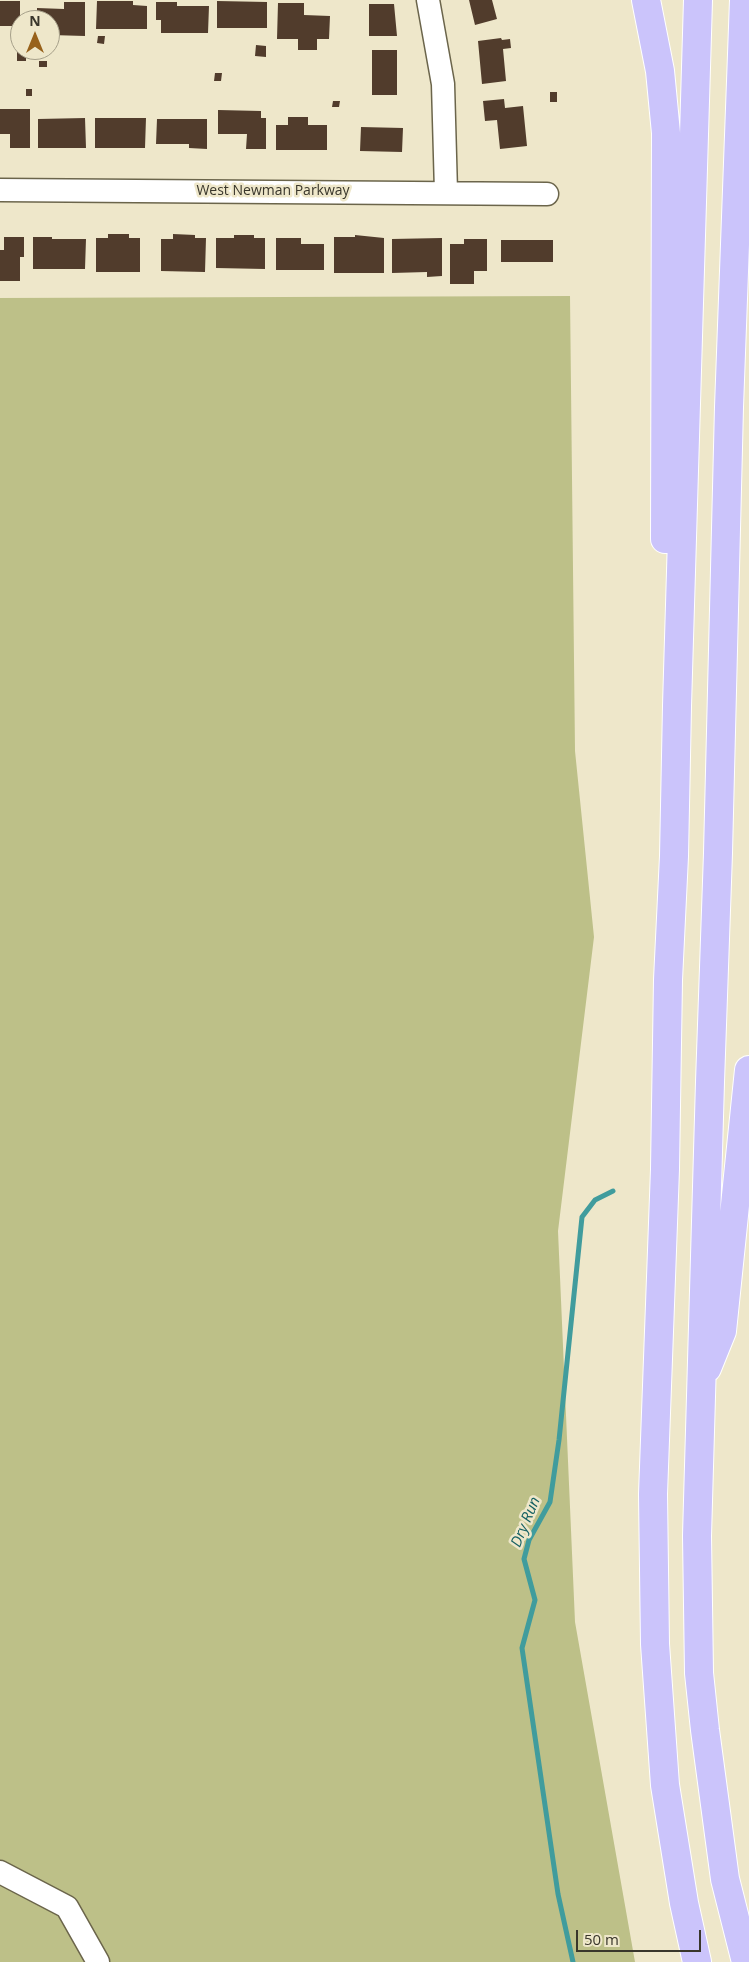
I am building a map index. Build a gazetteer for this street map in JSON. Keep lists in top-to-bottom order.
{
  "streets": {
    "street": ["West Newman Parkway"]
  },
  "water": ["Dry Run"],
  "scale_bar": "50 m",
  "north": "top"
}
